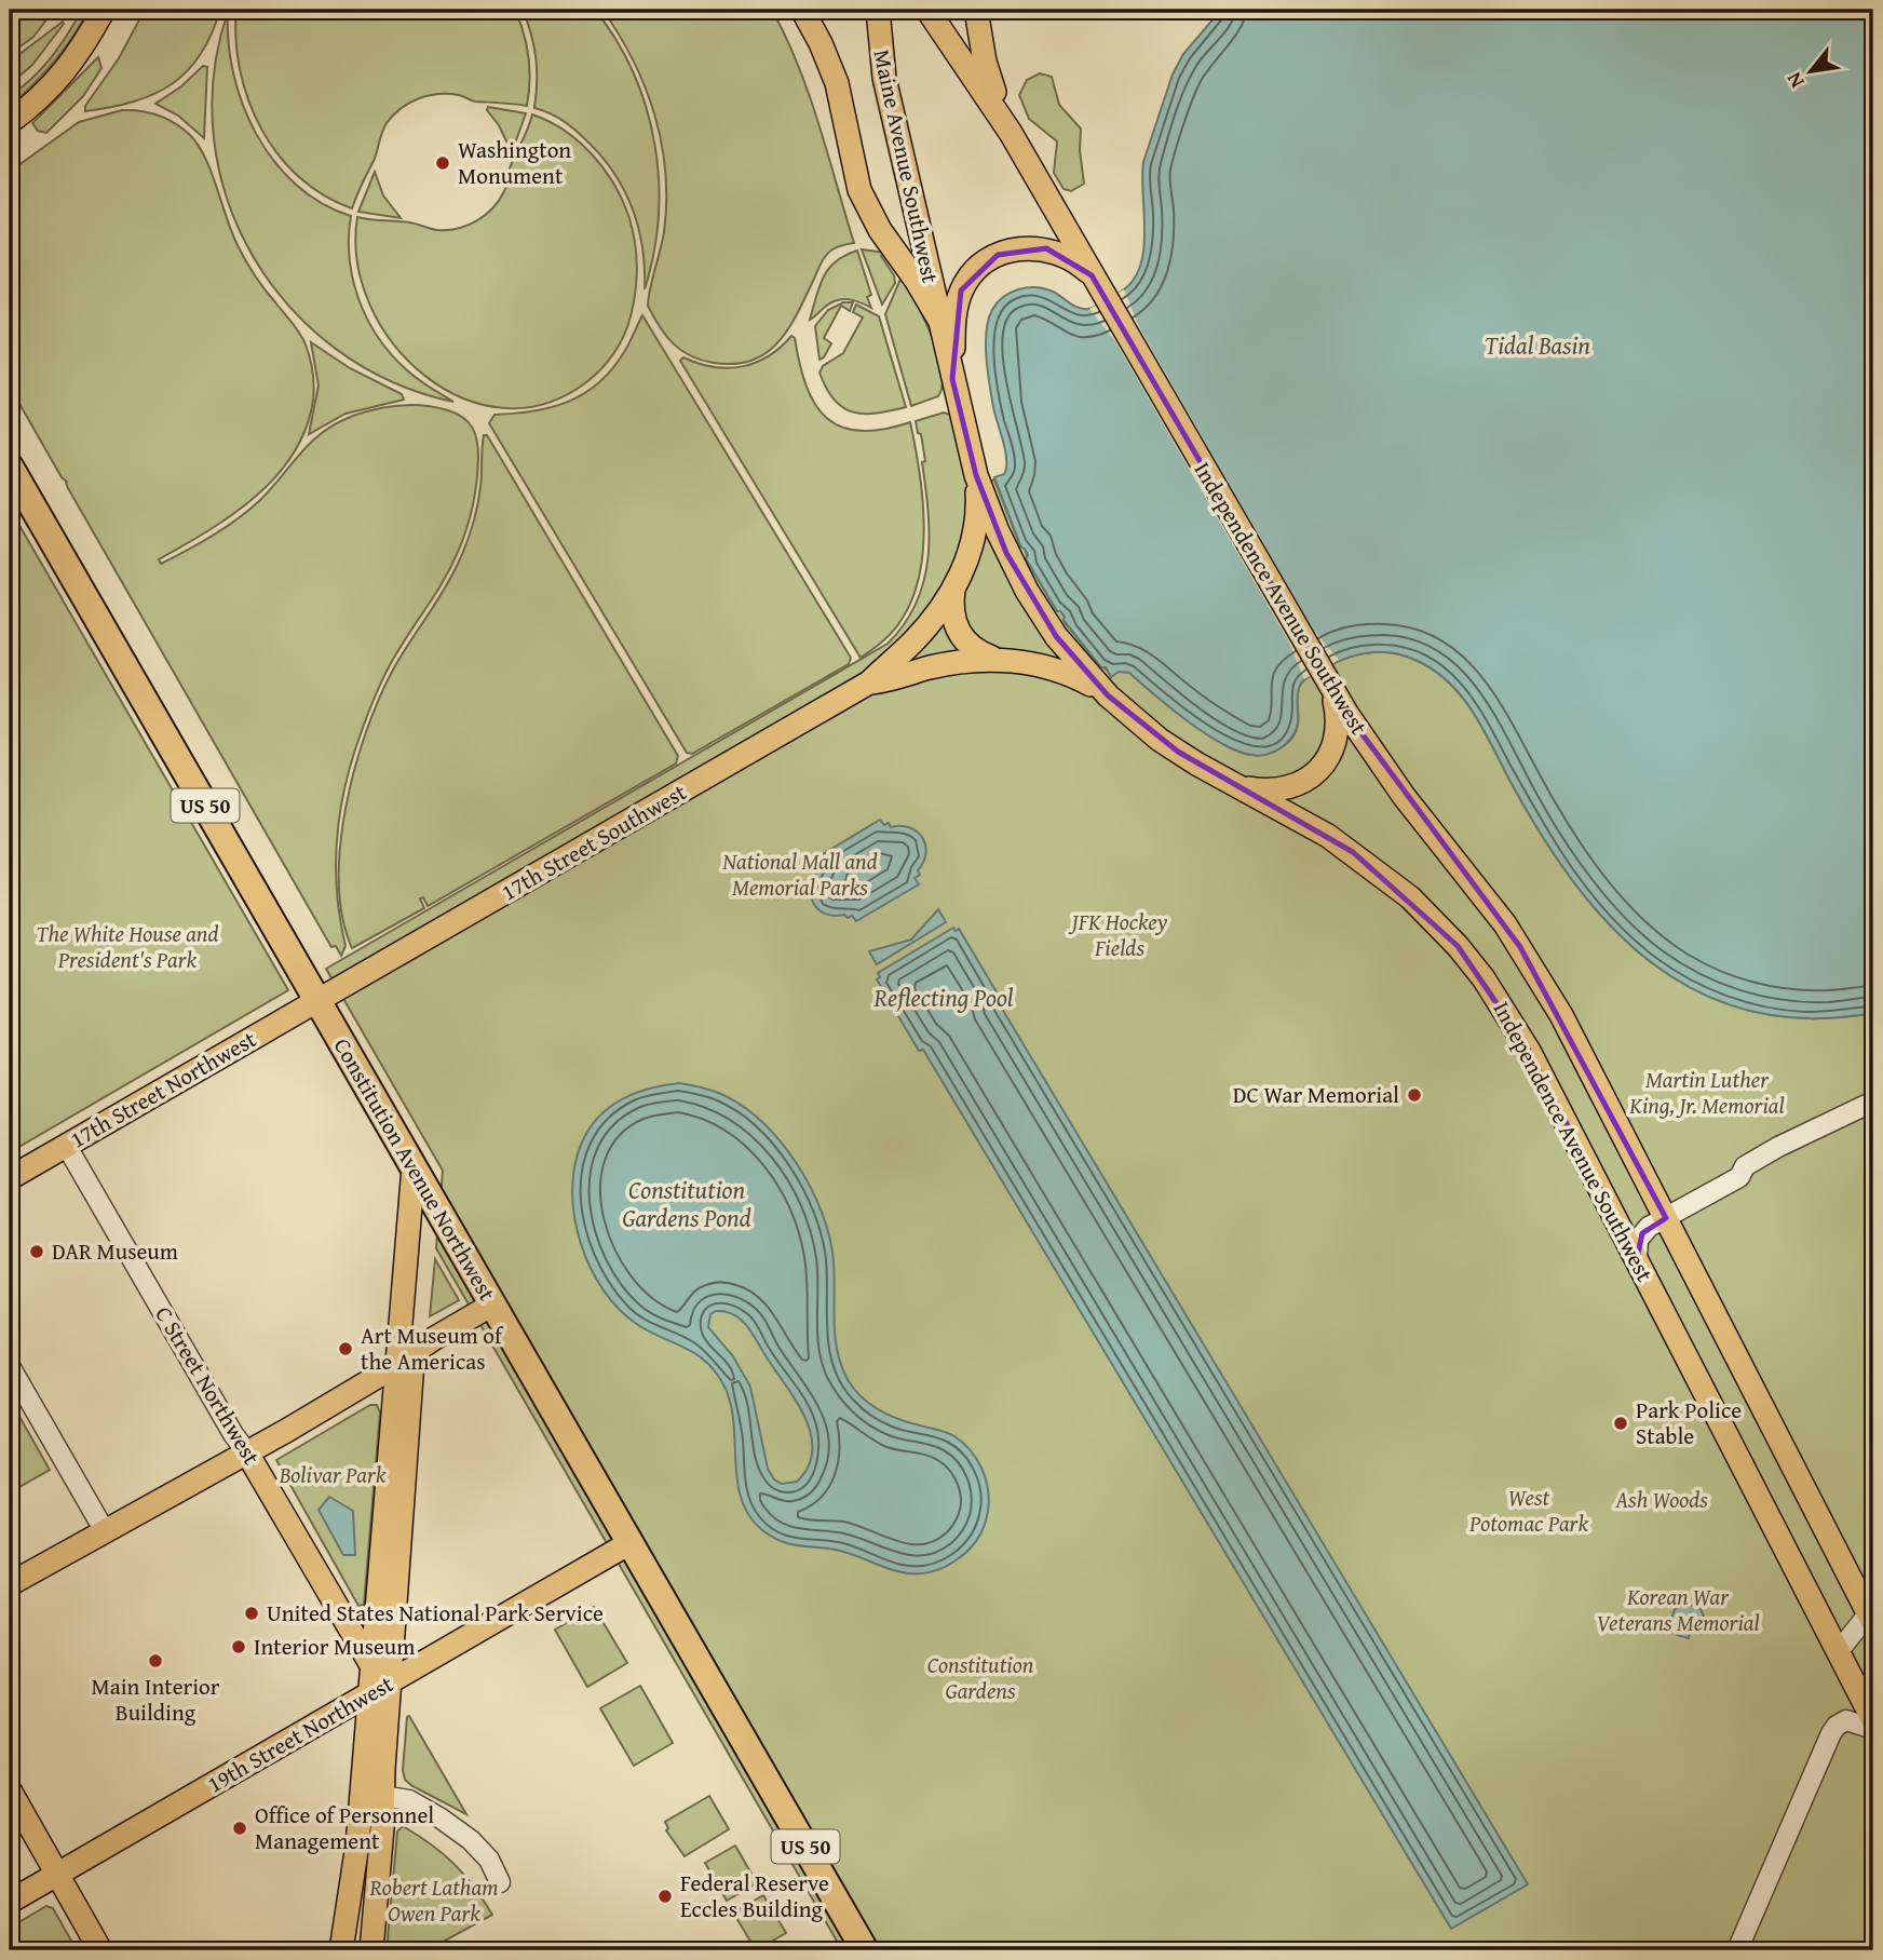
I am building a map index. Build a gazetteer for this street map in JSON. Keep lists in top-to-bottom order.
{
  "streets": {
    "highway": ["US 50", "Constitution Avenue Northwest"],
    "main road": [
      "Maine Avenue Southwest",
      "Independence Avenue Southwest",
      "17th Street Southwest",
      "17th Street Northwest",
      "C Street Northwest",
      "19th Street Northwest"
    ]
  },
  "crossings": [
    ["Maine Avenue Southwest", "Independence Avenue Southwest"],
    ["Independence Avenue Southwest", "17th Street Southwest"],
    ["17th Street Southwest", "17th Street Northwest"],
    ["17th Street Southwest", "Constitution Avenue Northwest"],
    ["17th Street Northwest", "Constitution Avenue Northwest"],
    ["17th Street Northwest", "C Street Northwest"],
    ["Constitution Avenue Northwest", "19th Street Northwest"]
  ],
  "water": ["Tidal Basin", "Reflecting Pool", "Constitution Gardens Pond"],
  "parks": [
    "National Mall and Memorial Parks",
    "JFK Hockey Fields",
    "The White House and President's Park",
    "Martin Luther King, Jr. Memorial",
    "Bolivar Park",
    "West Potomac Park",
    "Ash Woods",
    "Korean War Veterans Memorial",
    "Constitution Gardens",
    "Robert Latham Owen Park"
  ],
  "places": [
    "Washington Monument",
    "DC War Memorial",
    "DAR Museum",
    "Art Museum of the Americas",
    "Park Police Stable",
    "United States National Park Service",
    "Interior Museum",
    "Main Interior Building",
    "Office of Personnel Management",
    "Federal Reserve Eccles Building"
  ],
  "north": "bottom left"
}
